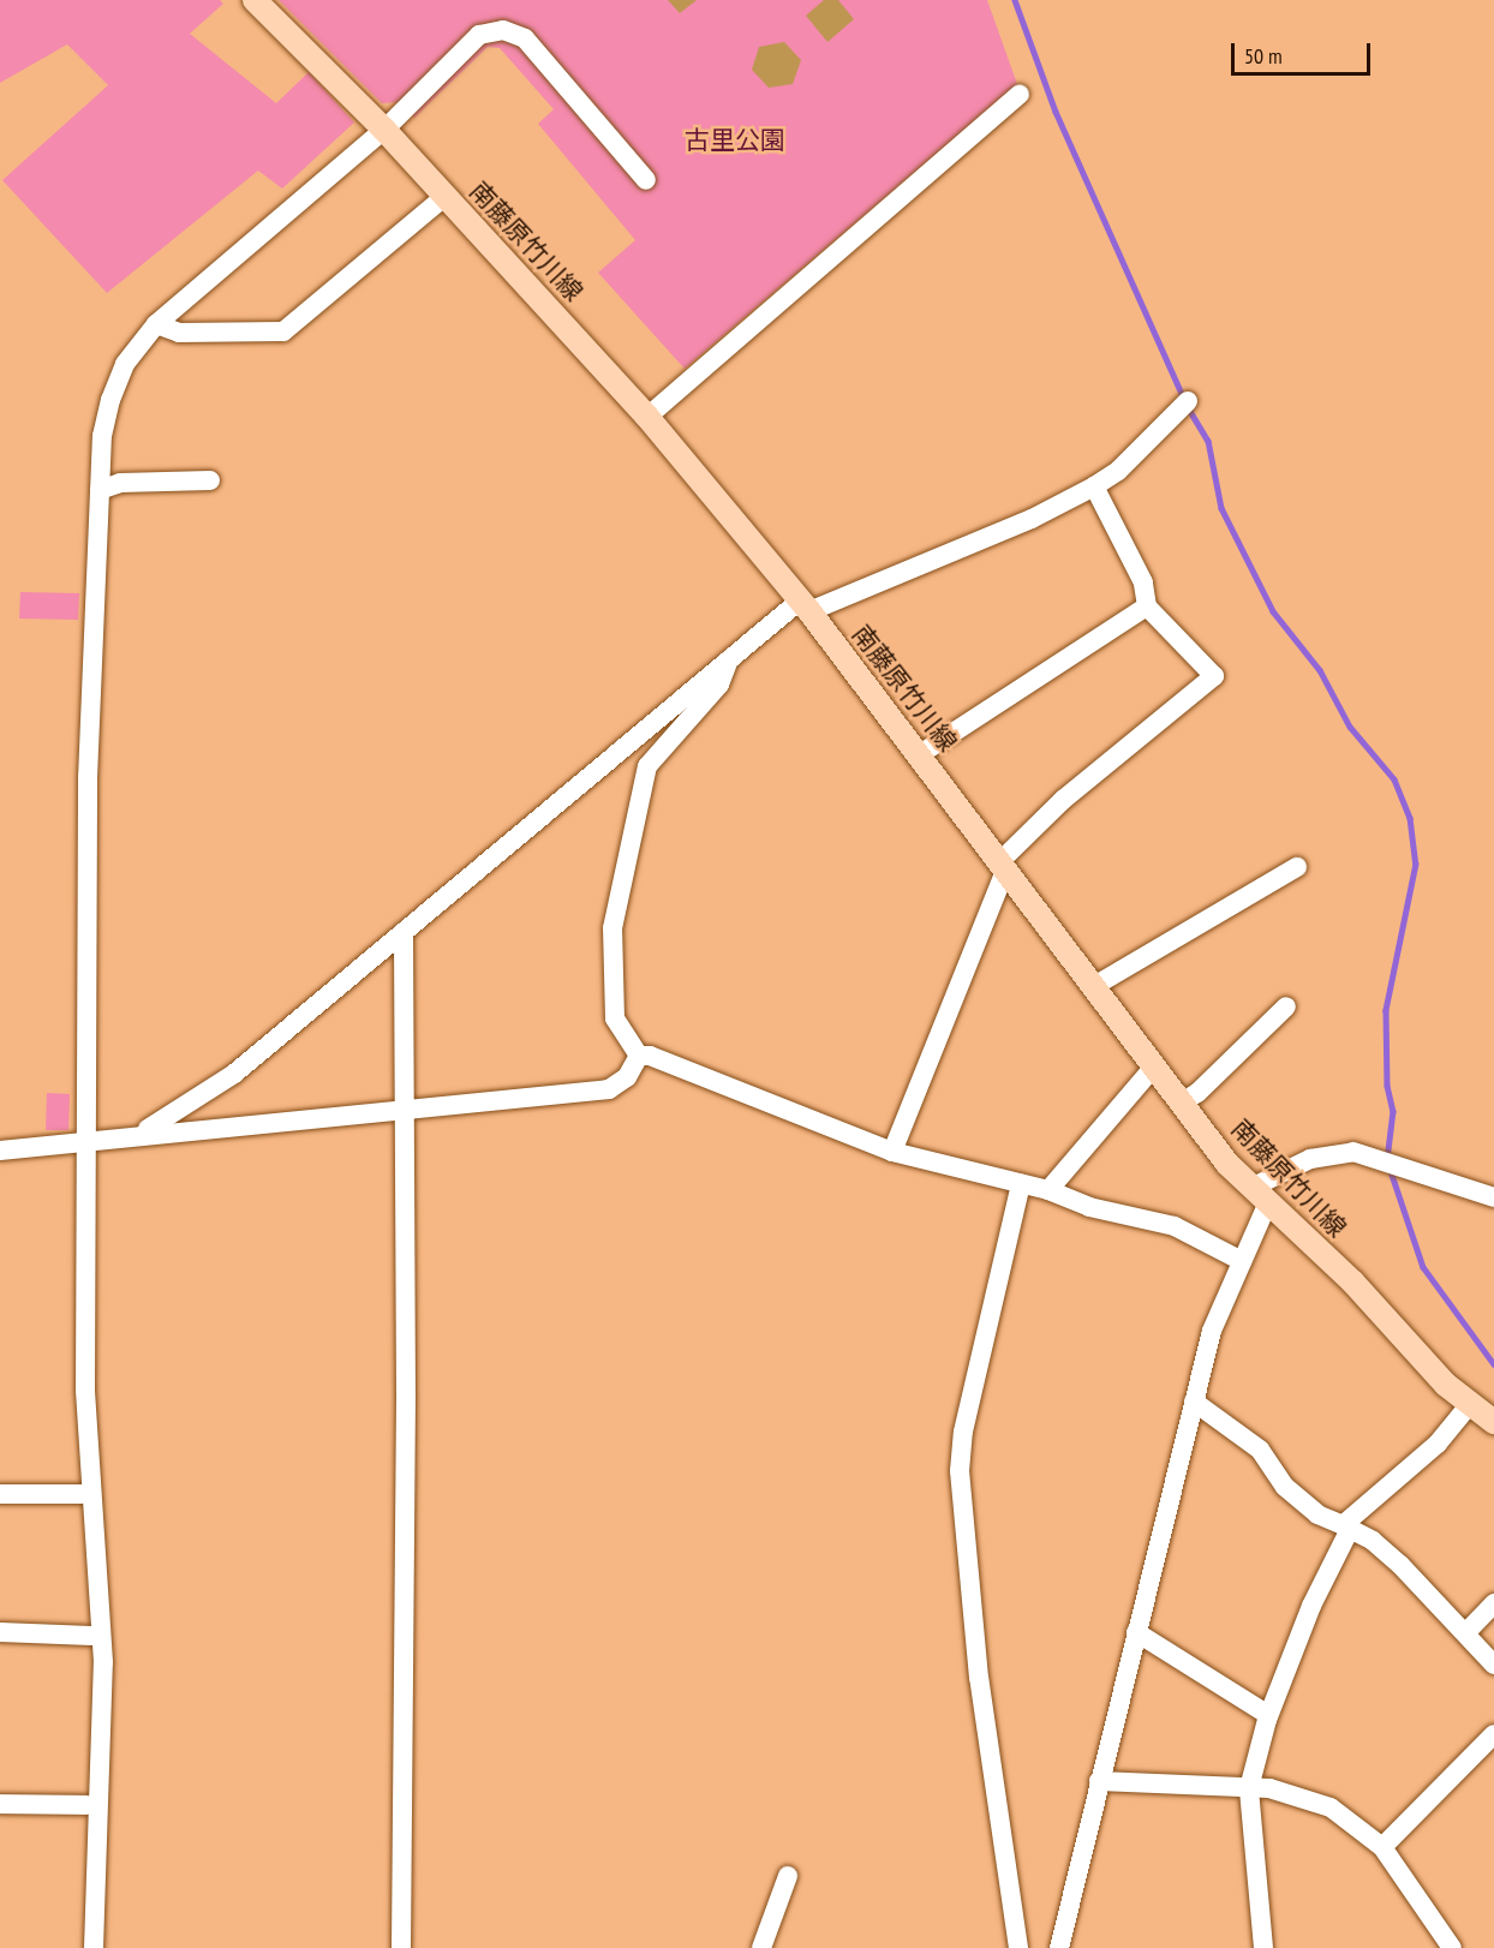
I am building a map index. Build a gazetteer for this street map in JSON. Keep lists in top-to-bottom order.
{
  "streets": {
    "main road": ["南藤原竹川線"]
  },
  "parks": ["古里公園"],
  "scale_bar": "50 m"
}
